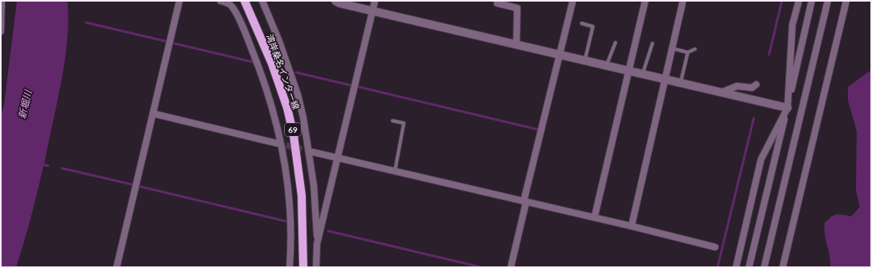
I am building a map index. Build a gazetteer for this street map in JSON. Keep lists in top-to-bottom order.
{
  "streets": {
    "main road": ["湾岸桑名インター線", "69"]
  },
  "water": ["新堀川"]
}
